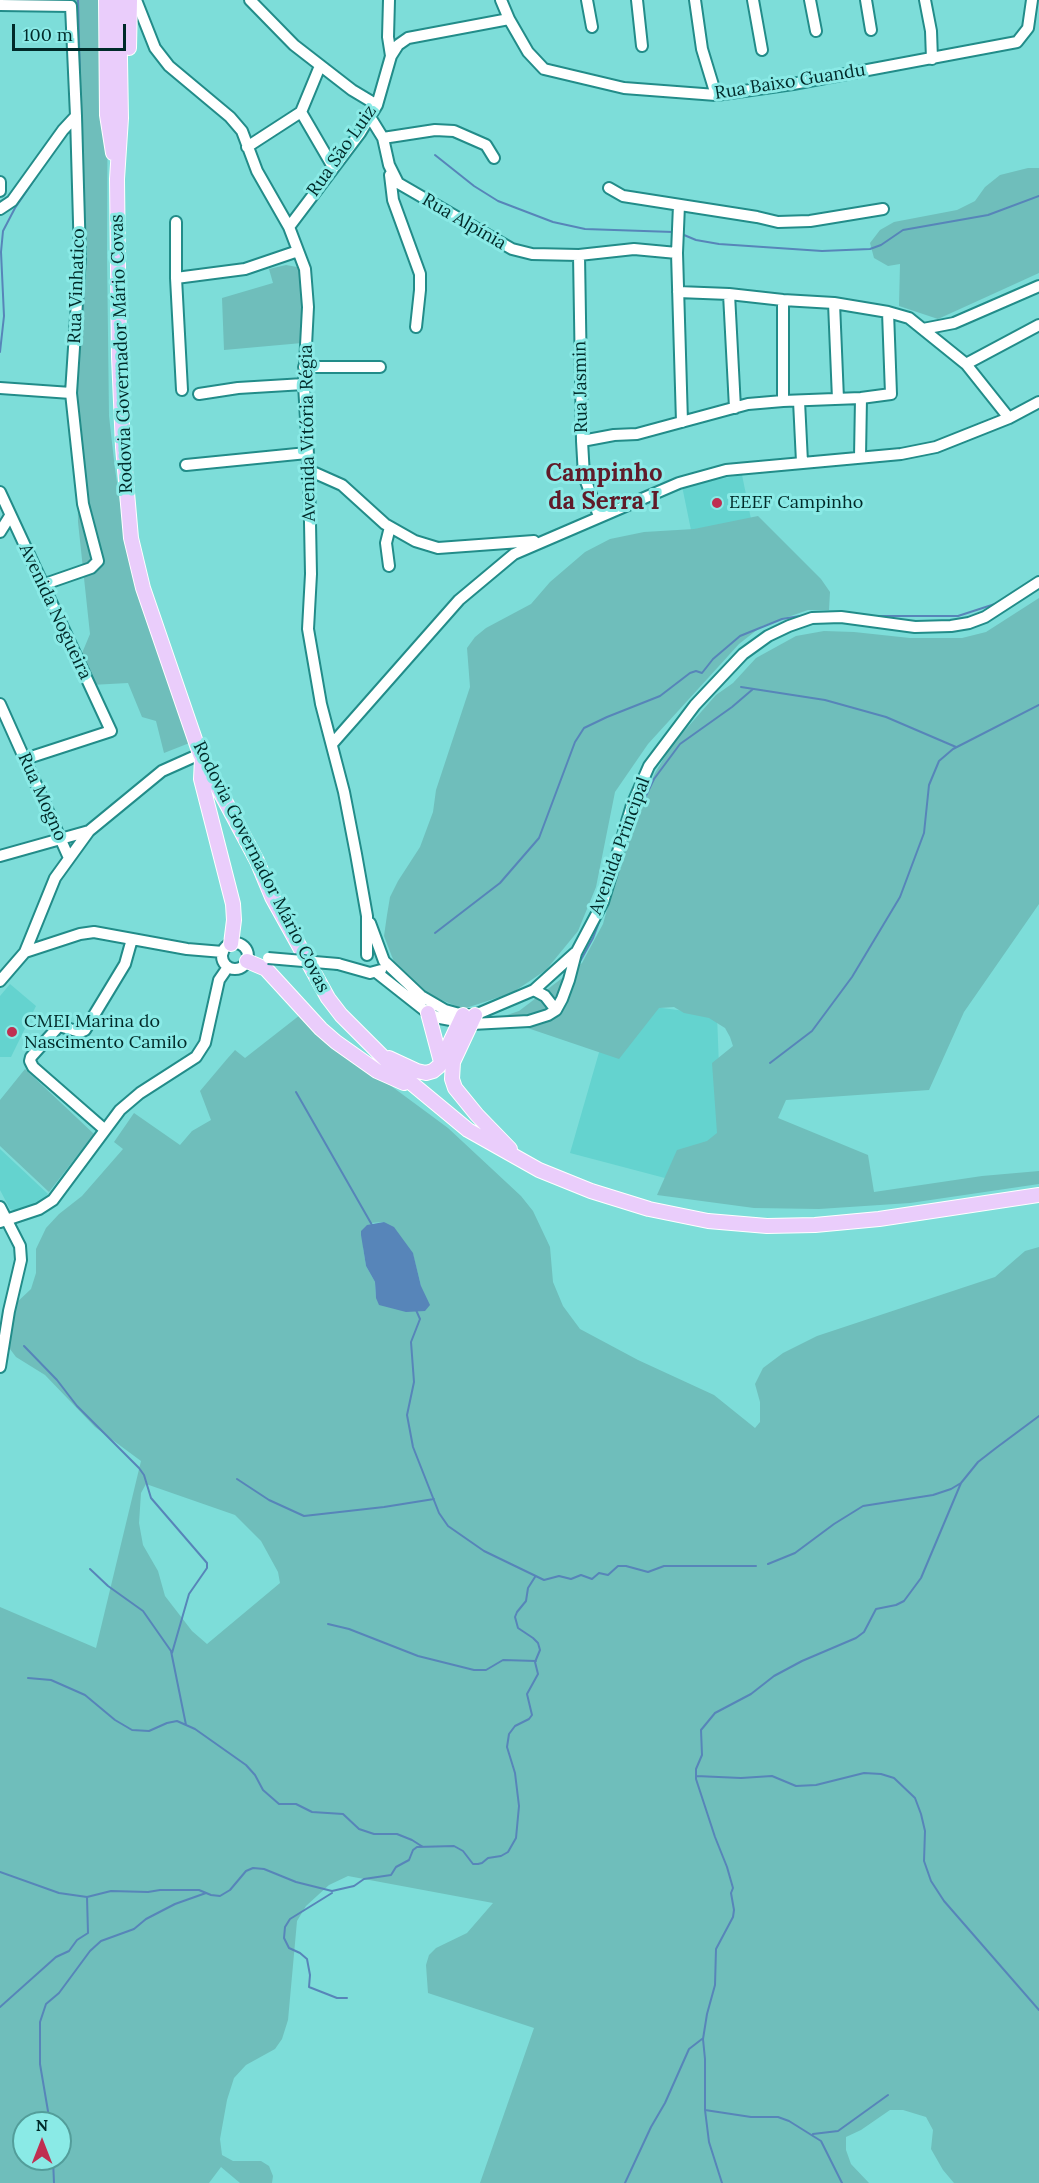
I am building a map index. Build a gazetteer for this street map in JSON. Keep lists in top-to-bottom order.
{
  "streets": {
    "main road": ["Rodovia Governador Mário Covas"],
    "street": [
      "Rua Baixo Guandu",
      "Rua São Luiz",
      "Rua Alpínia",
      "Rua Vinhatico",
      "Rua Jasmin",
      "Avenida Vitória Régia",
      "Avenida Nogueira",
      "Rua Mogno",
      "Avenida Principal"
    ]
  },
  "crossings": [
    ["Rua São Luiz", "Rua Alpínia"],
    ["Rua São Luiz", "Avenida Vitória Régia"],
    ["Rua Alpínia", "Rua Jasmin"],
    ["Rua Vinhatico", "Avenida Nogueira"],
    ["Avenida Nogueira", "Rua Mogno"]
  ],
  "districts": ["Campinho da Serra I"],
  "places": ["EEEF Campinho", "CMEI Marina do Nascimento Camilo"],
  "scale_bar": "100 m",
  "north": "top"
}
